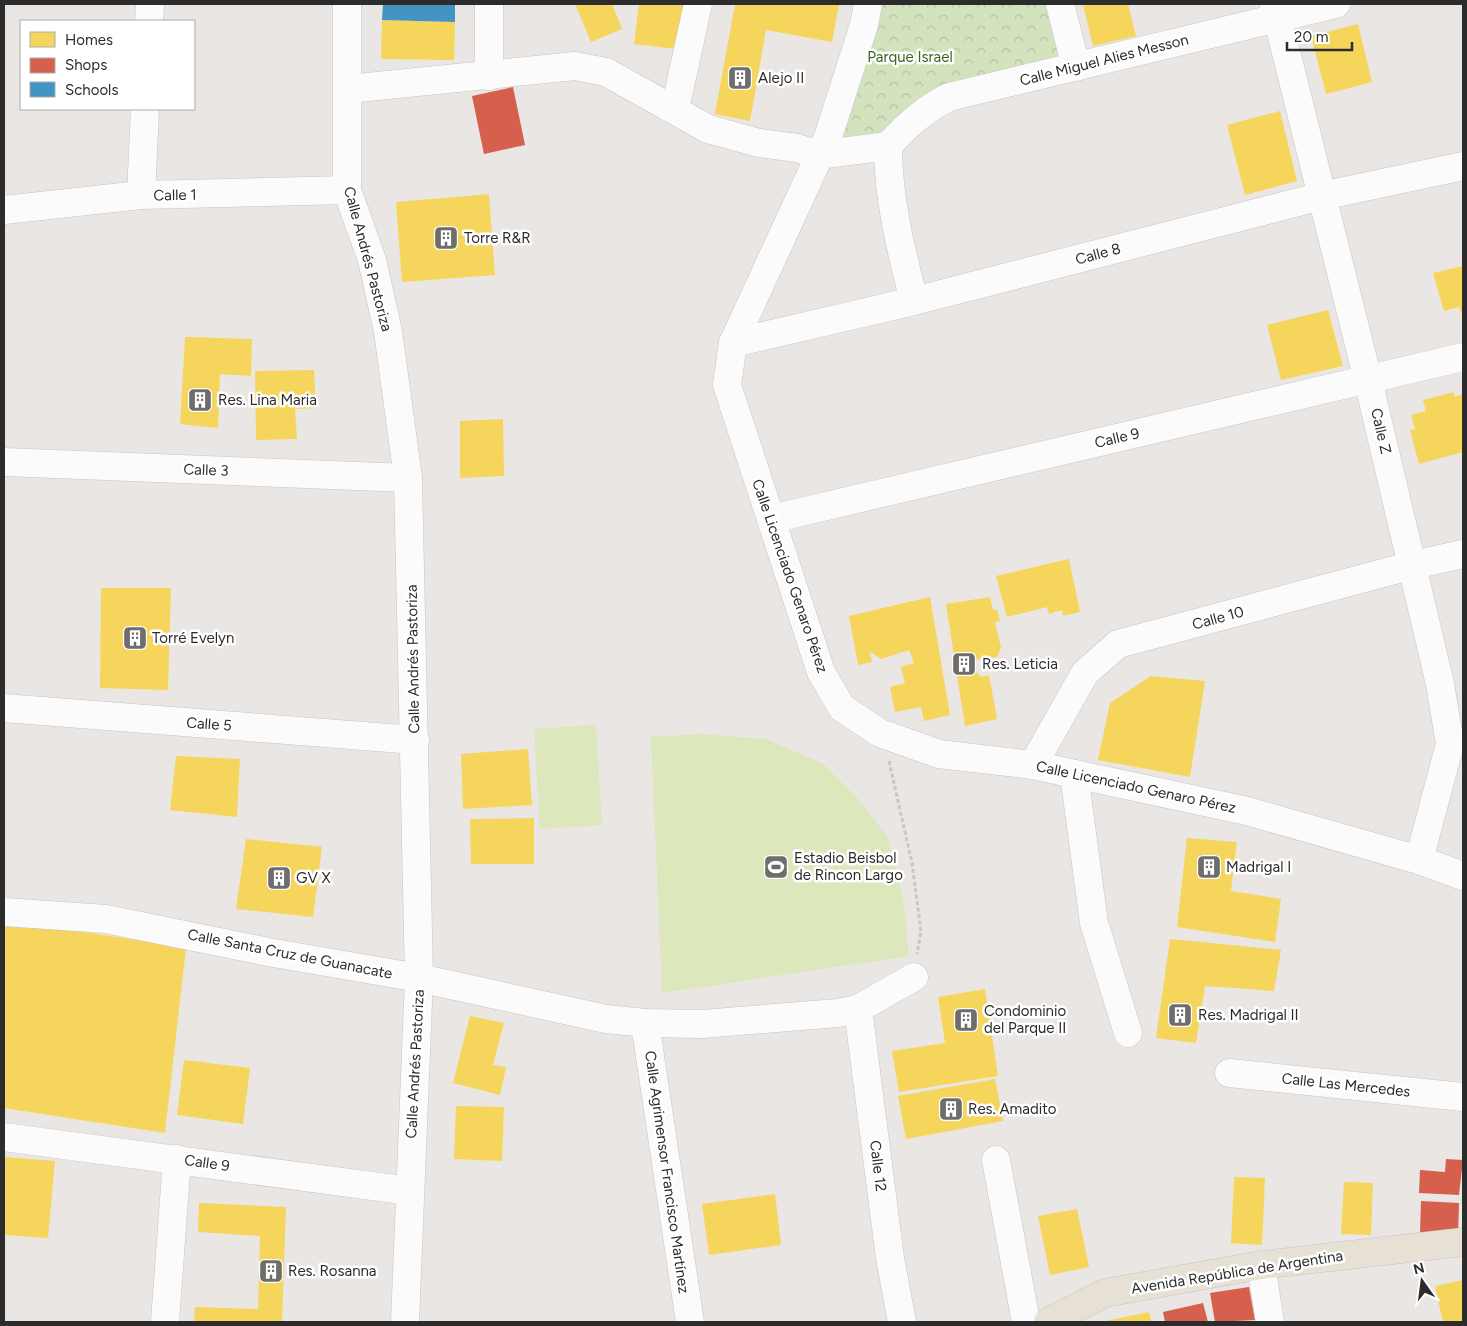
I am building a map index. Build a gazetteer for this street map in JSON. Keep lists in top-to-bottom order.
{
  "streets": {
    "main road": ["Avenida República de Argentina"],
    "street": [
      "Calle Miguel Alies Messon",
      "Calle 1",
      "Calle 8",
      "Calle Andrés Pastoriza",
      "Calle Z",
      "Calle 9",
      "Calle 3",
      "Calle Licenciado Genaro Pérez",
      "Calle 10",
      "Calle 5",
      "Calle Santa Cruz de Guanacate",
      "Calle Las Mercedes",
      "Calle 12",
      "Calle Agrimensor Francisco Martínez"
    ]
  },
  "crossings": [
    ["Calle Miguel Alies Messon", "Calle Z"],
    ["Calle 1", "Calle Andrés Pastoriza"],
    ["Calle 8", "Calle Z"],
    ["Calle 8", "Calle Licenciado Genaro Pérez"],
    ["Calle Andrés Pastoriza", "Calle 9"],
    ["Calle Andrés Pastoriza", "Calle 3"],
    ["Calle Andrés Pastoriza", "Calle 5"],
    ["Calle Andrés Pastoriza", "Calle Santa Cruz de Guanacate"],
    ["Calle Z", "Calle 9"],
    ["Calle Z", "Calle Licenciado Genaro Pérez"],
    ["Calle Z", "Calle 10"],
    ["Calle 9", "Calle Licenciado Genaro Pérez"],
    ["Calle Licenciado Genaro Pérez", "Calle 10"],
    ["Calle Santa Cruz de Guanacate", "Calle 12"],
    ["Calle Santa Cruz de Guanacate", "Calle Agrimensor Francisco Martínez"]
  ],
  "parks": ["Parque Israel"],
  "places": {
    "building": [
      "Alejo II",
      "Torre R&R",
      "Res. Lina Maria",
      "Torré Evelyn",
      "Res. Leticia",
      "Madrigal I",
      "GV X",
      "Res. Madrigal II",
      "Condominio del Parque II",
      "Res. Amadito",
      "Res. Rosanna"
    ],
    "sports": ["Estadio Beisbol de Rincon Largo"]
  },
  "legend": ["Homes", "Shops", "Schools"],
  "scale_bar": "20 m",
  "north": "top"
}
